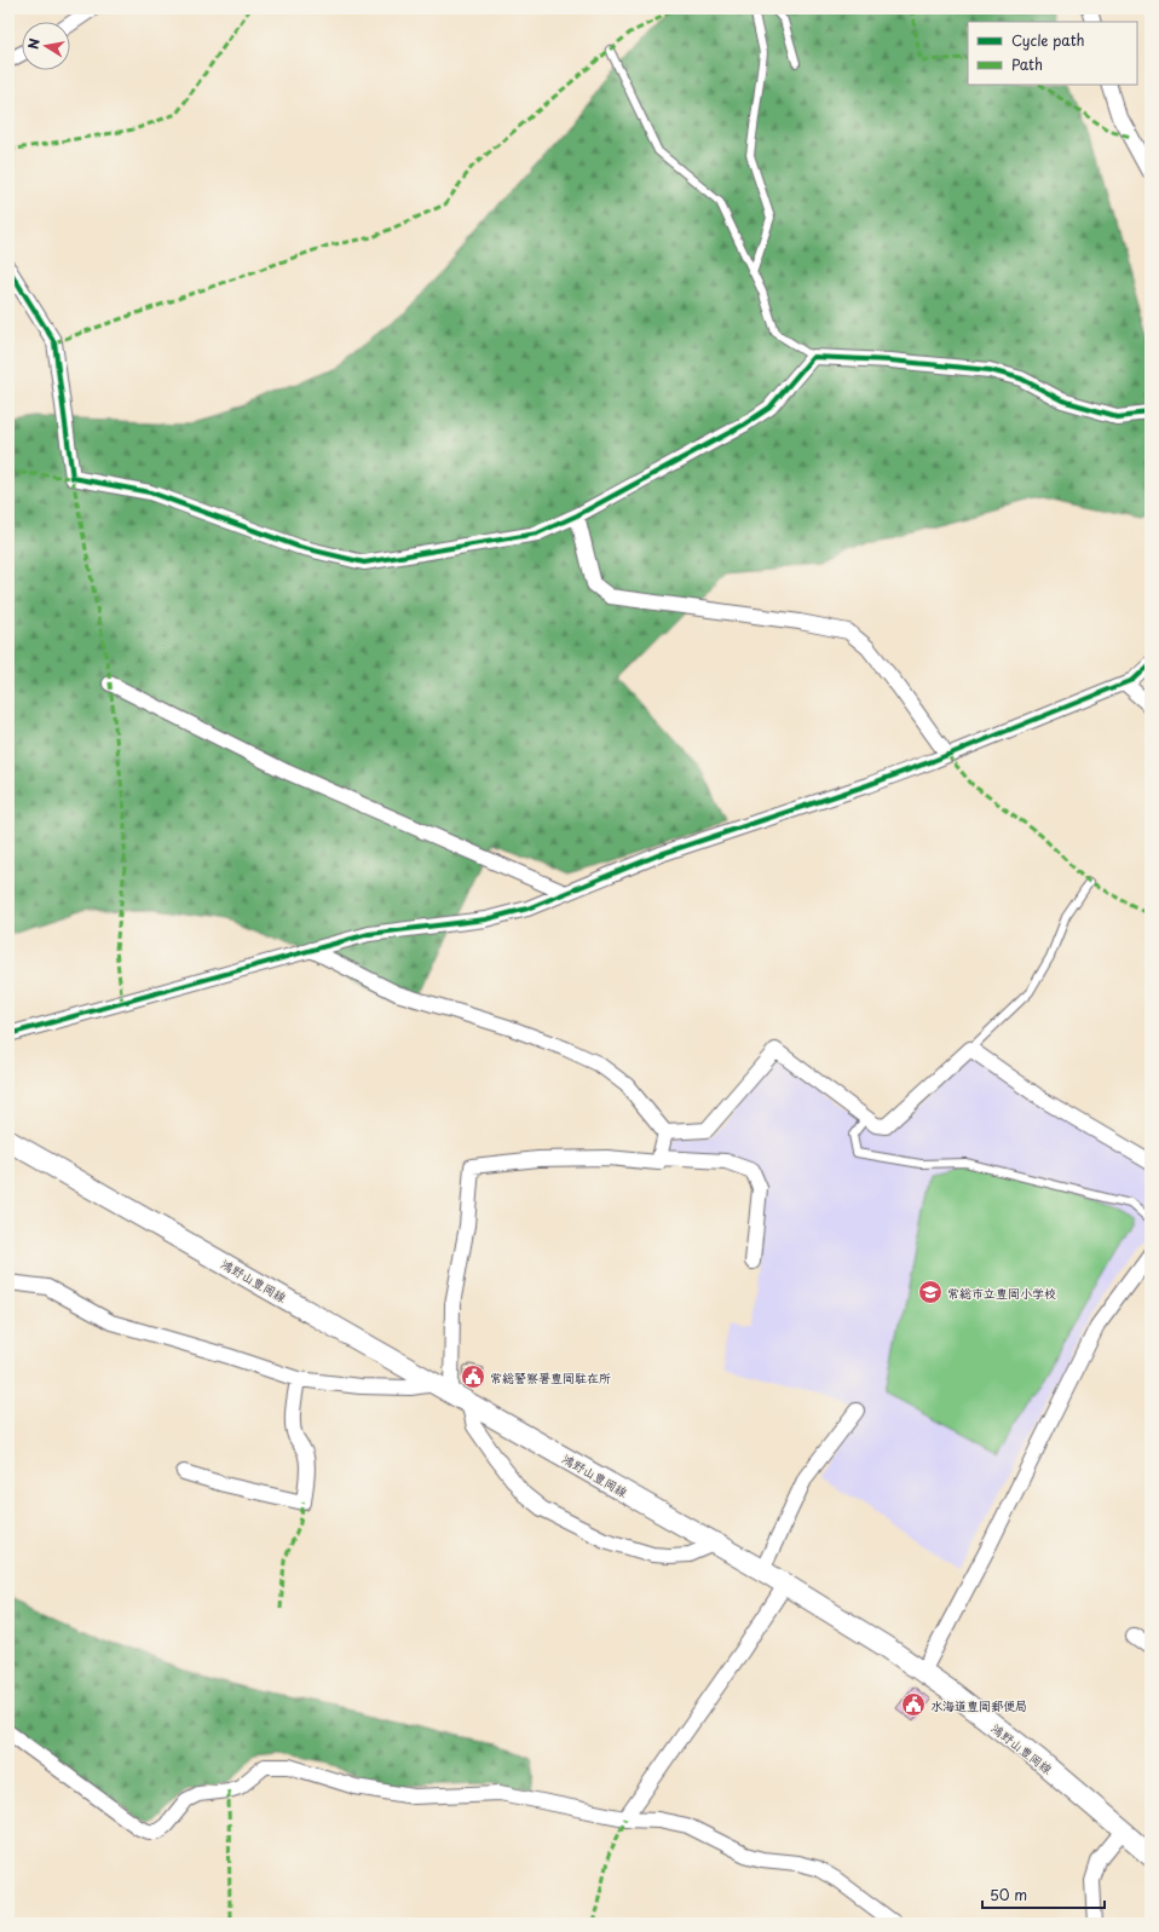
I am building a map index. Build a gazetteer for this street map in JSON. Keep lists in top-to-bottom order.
{
  "streets": {
    "main road": ["鴻野山豊岡線"]
  },
  "places": {
    "school or university": ["常総市立豊岡小学校"],
    "public building": ["常総警察署豊岡駐在所", "水海道豊岡郵便局"]
  },
  "legend": ["Cycle path", "Path"],
  "scale_bar": "50 m",
  "north": "left"
}
